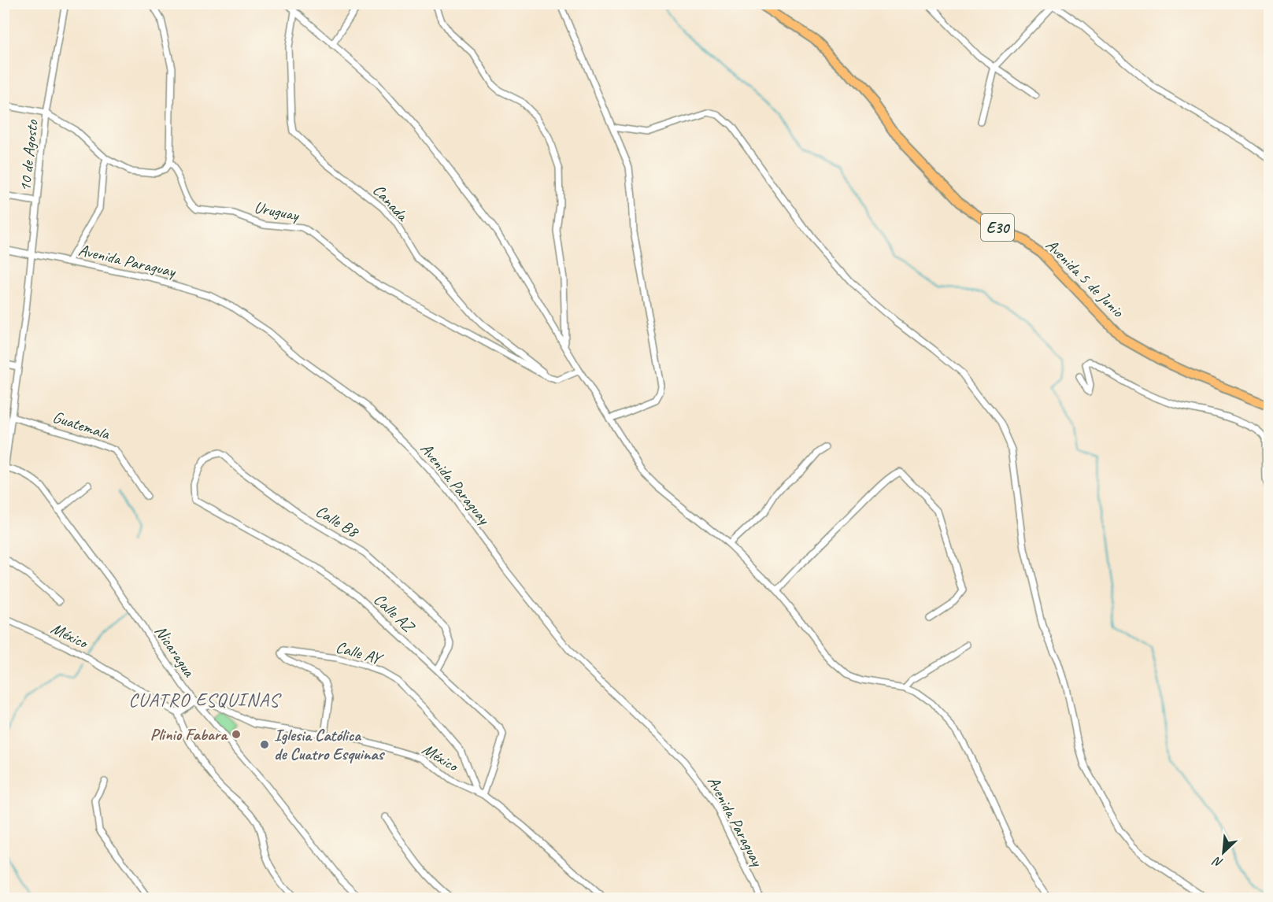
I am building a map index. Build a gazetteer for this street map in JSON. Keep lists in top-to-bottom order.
{
  "streets": {
    "main road": ["E30", "Avenida 5 de Junio"],
    "street": [
      "10 de Agosto",
      "Canada",
      "Uruguay",
      "Avenida Paraguay",
      "Guatemala",
      "Calle B8",
      "Calle AZ",
      "México",
      "Nicaragua",
      "Calle AY"
    ]
  },
  "crossings": [
    ["10 de Agosto", "Avenida Paraguay"],
    ["10 de Agosto", "Guatemala"],
    ["10 de Agosto", "Nicaragua"],
    ["Canada", "Uruguay"],
    ["Calle B8", "Calle AZ"],
    ["Calle AZ", "México"],
    ["México", "Nicaragua"],
    ["México", "Calle AY"]
  ],
  "districts": ["CUATRO ESQUINAS"],
  "places": ["Plinio Fabara", "Iglesia Católica de Cuatro Esquinas"],
  "north": "bottom left"
}
